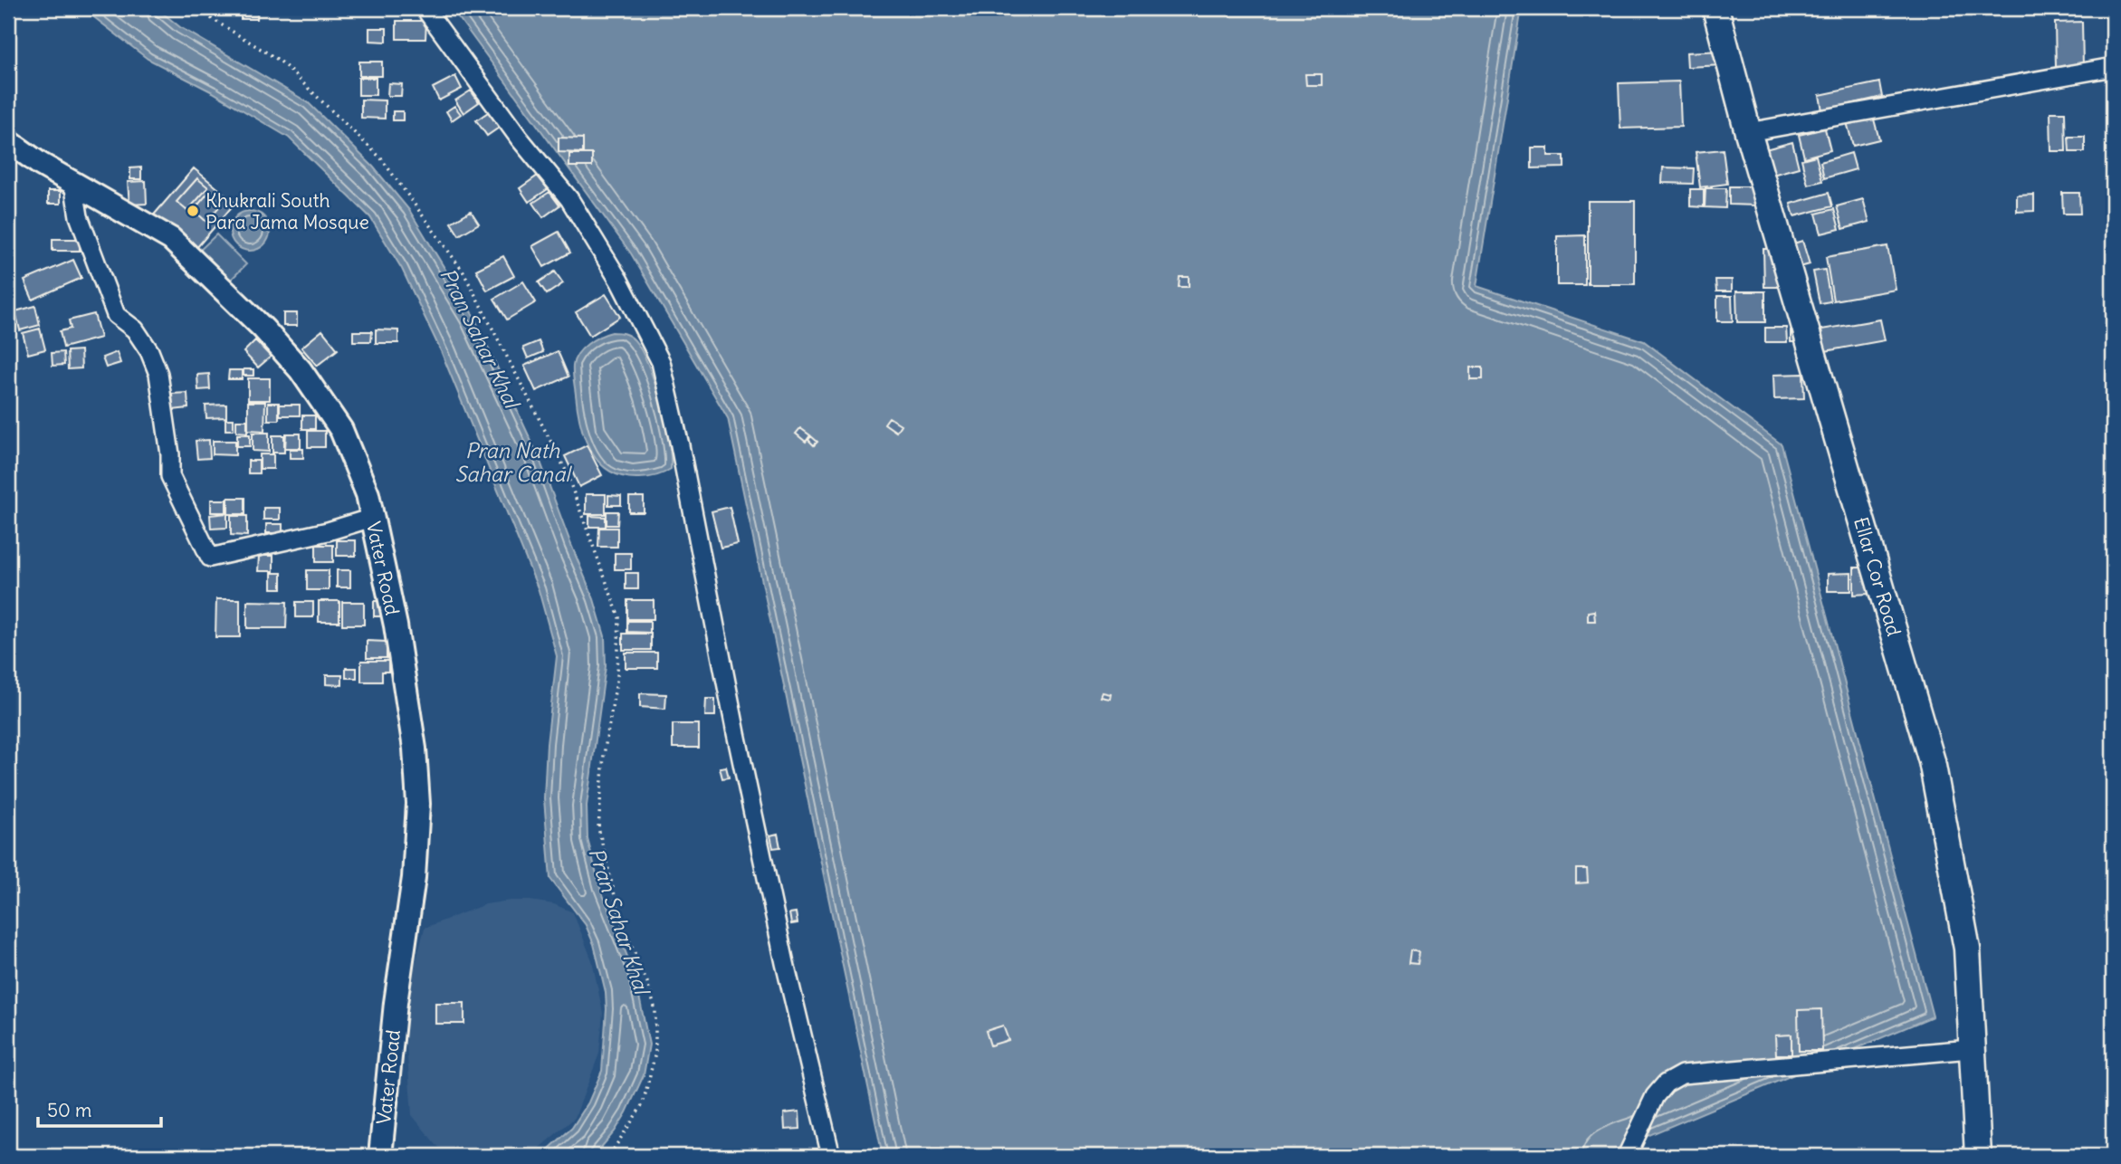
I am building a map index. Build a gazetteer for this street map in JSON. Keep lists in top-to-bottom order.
{
  "streets": {
    "main road": ["Ellar Cor Road"],
    "street": ["Vater Road"]
  },
  "water": ["Pran Sahar Khal", "Pran Nath Sahar Canal"],
  "places": ["Khukrali South Para Jama Mosque"],
  "scale_bar": "50 m"
}
